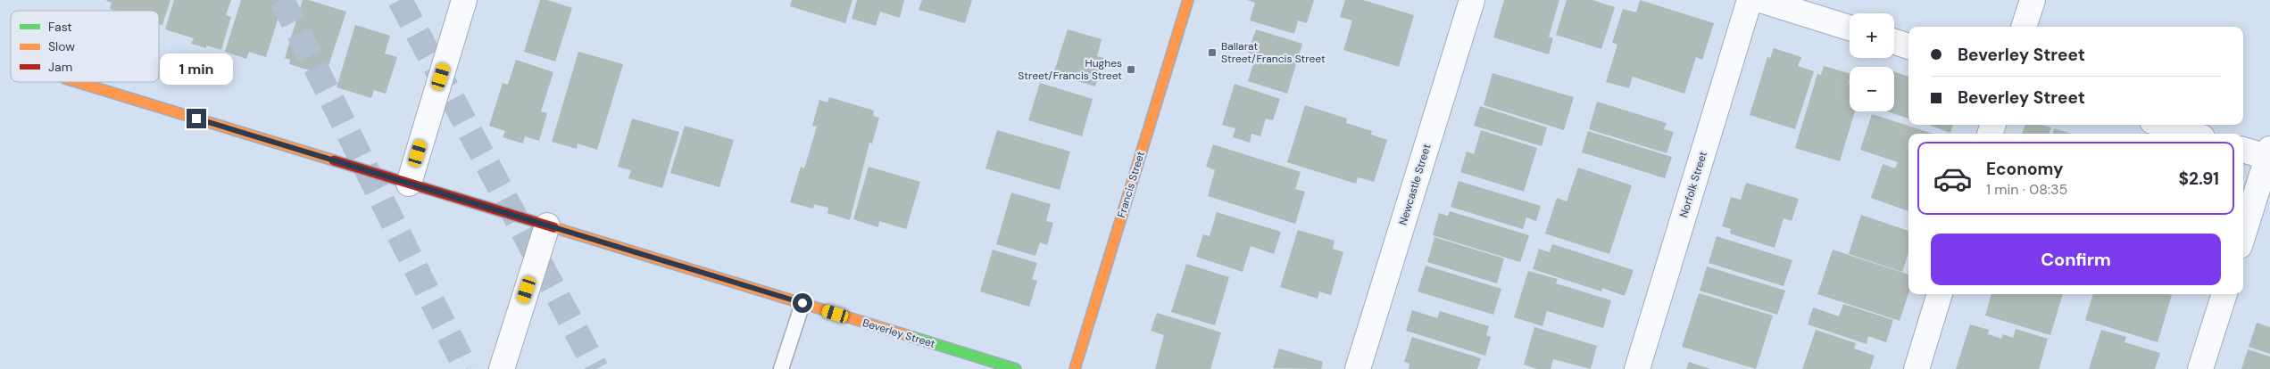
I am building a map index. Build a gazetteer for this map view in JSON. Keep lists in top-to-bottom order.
{
  "streets": {
    "street": [
      "Francis Street",
      "Newcastle Street",
      "Norfolk Street",
      "Beverley Street"
    ]
  },
  "places": {
    "transit": ["Ballarat Street/Francis Street", "Hughes Street/Francis Street"]
  },
  "legend": ["Fast", "Slow", "Jam"],
  "page": {
    "map_buttons": ["+", "−"],
    "banner": ["Beverley Street", "Beverley Street"],
    "bubble": "1 min",
    "list": [
      {
        "name": "Economy",
        "note": "1 min · 08:35",
        "value": "$2.91"
      }
    ],
    "buttons": "Confirm"
  }
}
